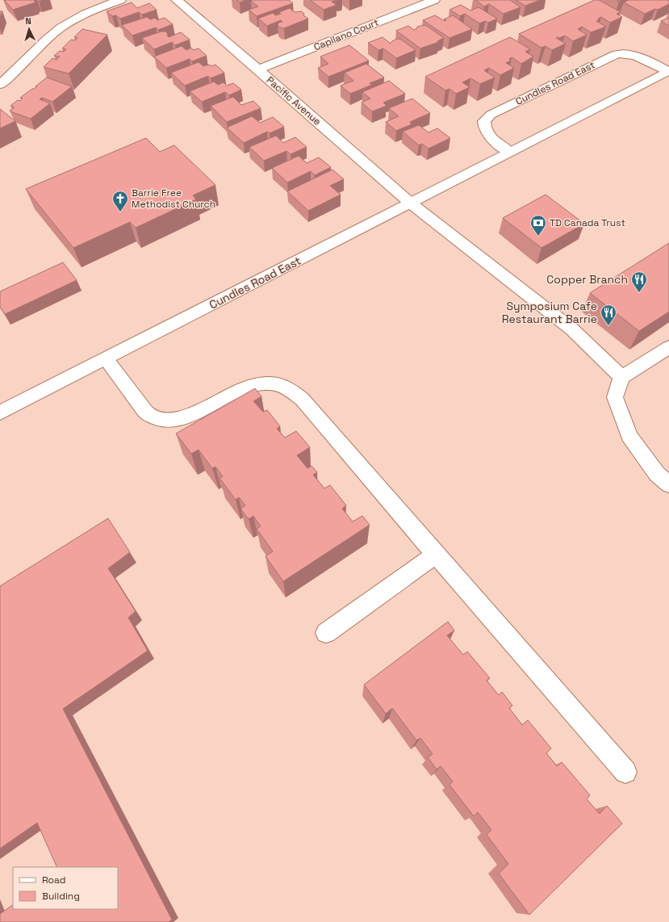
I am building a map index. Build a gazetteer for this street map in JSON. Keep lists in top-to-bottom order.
{
  "streets": {
    "street": ["Capilano Court", "Cundles Road East", "Pacific Avenue"]
  },
  "crossings": [
    ["Capilano Court", "Pacific Avenue"],
    ["Cundles Road East", "Pacific Avenue"]
  ],
  "places": {
    "church": ["Barrie Free Methodist Church"],
    "bank": ["TD Canada Trust"],
    "restaurant": ["Copper Branch", "Symposium Cafe Restaurant Barrie"]
  },
  "legend": ["Road", "Building"],
  "north": "top"
}
